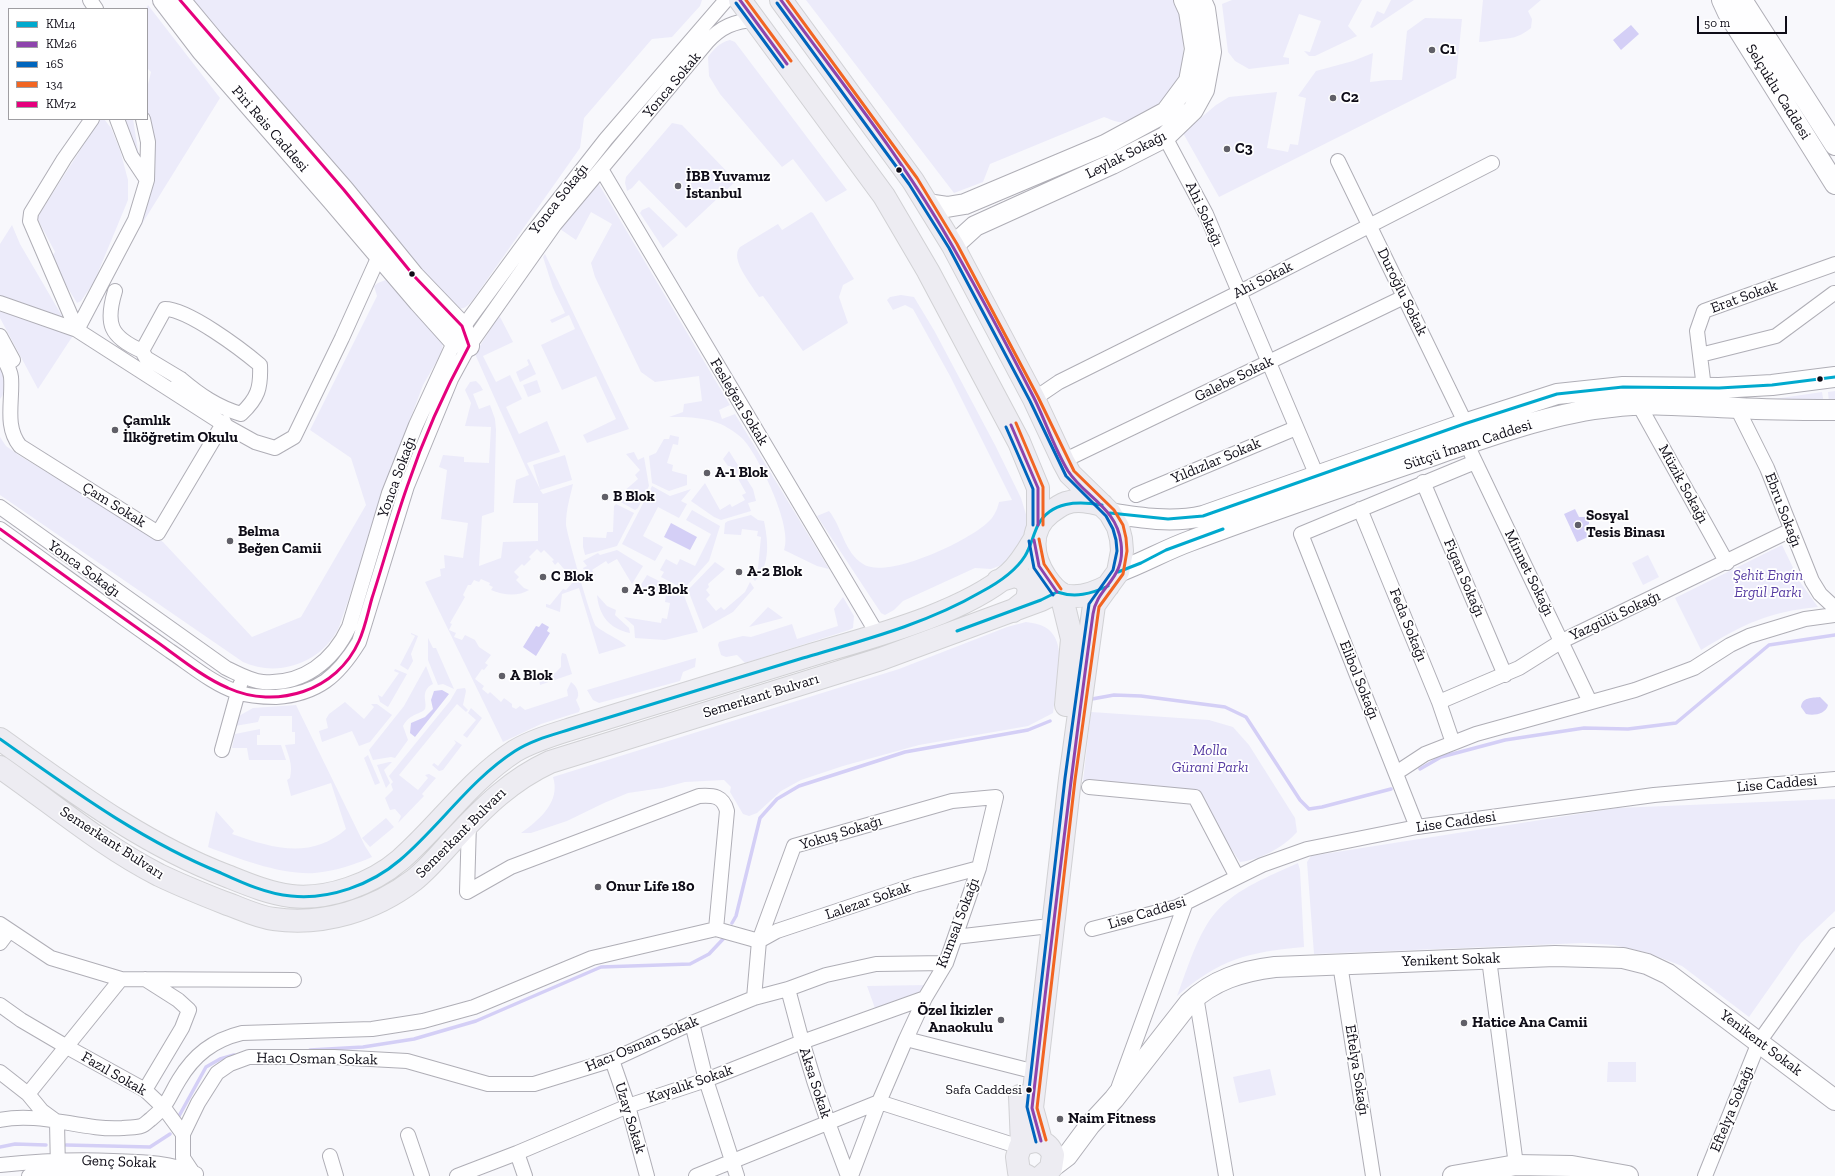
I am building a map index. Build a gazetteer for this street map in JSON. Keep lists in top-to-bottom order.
{
  "streets": {
    "main road": ["Semerkant Bulvarı"],
    "street": [
      "Yonca Sokak",
      "Selçuklu Caddesi",
      "Piri Reis Caddesi",
      "Leylak Sokağı",
      "Yonca Sokağı",
      "Ahi Sokağı",
      "Ahi Sokak",
      "Duroğlu Sokak",
      "Erat Sokak",
      "Galebe Sokak",
      "Fesleğen Sokak",
      "Sütçü İmam Caddesi",
      "Yıldızlar Sokak",
      "Müzik Sokağı",
      "Çam Sokak",
      "Ebru Sokağı",
      "Minnet Sokağı",
      "Figan Sokağı",
      "Yazgülü Sokağı",
      "Feda Sokağı",
      "Elibol Sokağı",
      "Lise Caddesi",
      "Yokuş Sokağı",
      "Lalezar Sokak",
      "Kumsal Sokağı",
      "Yenikent Sokak",
      "Hacı Osman Sokak",
      "Eftelya Sokağı",
      "Fazıl Sokak",
      "Aksa Sokak",
      "Kayalık Sokak",
      "Uzay Sokak",
      "Genç Sokak"
    ]
  },
  "crossings": [
    ["Yonca Sokak", "Yonca Sokağı"],
    ["Yonca Sokak", "Fesleğen Sokak"],
    ["Piri Reis Caddesi", "Yonca Sokağı"],
    ["Leylak Sokağı", "Ahi Sokağı"],
    ["Yonca Sokağı", "Fesleğen Sokak"],
    ["Ahi Sokağı", "Ahi Sokak"],
    ["Ahi Sokağı", "Galebe Sokak"],
    ["Ahi Sokağı", "Sütçü İmam Caddesi"],
    ["Ahi Sokağı", "Yıldızlar Sokak"],
    ["Ahi Sokak", "Duroğlu Sokak"],
    ["Duroğlu Sokak", "Galebe Sokak"],
    ["Duroğlu Sokak", "Sütçü İmam Caddesi"],
    ["Erat Sokak", "Sütçü İmam Caddesi"],
    ["Fesleğen Sokak", "Semerkant Bulvarı"],
    ["Sütçü İmam Caddesi", "Müzik Sokağı"],
    ["Sütçü İmam Caddesi", "Ebru Sokağı"],
    ["Sütçü İmam Caddesi", "Minnet Sokağı"],
    ["Sütçü İmam Caddesi", "Semerkant Bulvarı"],
    ["Müzik Sokağı", "Yazgülü Sokağı"],
    ["Ebru Sokağı", "Yazgülü Sokağı"],
    ["Minnet Sokağı", "Yazgülü Sokağı"],
    ["Figan Sokağı", "Yazgülü Sokağı"],
    ["Yazgülü Sokağı", "Feda Sokağı"],
    ["Feda Sokağı", "Elibol Sokağı"],
    ["Elibol Sokağı", "Lise Caddesi"],
    ["Yokuş Sokağı", "Lalezar Sokak"],
    ["Yokuş Sokağı", "Kumsal Sokağı"],
    ["Yokuş Sokağı", "Hacı Osman Sokak"],
    ["Lalezar Sokak", "Kumsal Sokağı"],
    ["Kumsal Sokağı", "Hacı Osman Sokak"],
    ["Kumsal Sokağı", "Aksa Sokak"],
    ["Kumsal Sokağı", "Kayalık Sokak"],
    ["Yenikent Sokak", "Eftelya Sokağı"],
    ["Hacı Osman Sokak", "Fazıl Sokak"],
    ["Hacı Osman Sokak", "Aksa Sokak"],
    ["Hacı Osman Sokak", "Uzay Sokak"],
    ["Aksa Sokak", "Kayalık Sokak"],
    ["Kayalık Sokak", "Uzay Sokak"]
  ],
  "parks": ["Şehit Engin Ergül Parkı", "Molla Gürani Parkı"],
  "places": [
    "C1",
    "C2",
    "C3",
    "İBB Yuvamız İstanbul",
    "Çamlık İlköğretim Okulu",
    "A-1 Blok",
    "B Blok",
    "Sosyal Tesis Binası",
    "Belma Beğen Camii",
    "A-2 Blok",
    "C Blok",
    "A-3 Blok",
    "A Blok",
    "Onur Life 180",
    "Özel İkizler Anaokulu",
    "Hatice Ana Camii",
    "Safa Caddesi",
    "Naim Fitness"
  ],
  "lines": [
    "transit line KM26",
    "transit line 134",
    "transit line KM72",
    "transit line 16S",
    "transit line KM14"
  ],
  "legend": [
    "KM14",
    "KM26",
    "16S",
    "134",
    "KM72"
  ],
  "scale_bar": "50 m"
}
